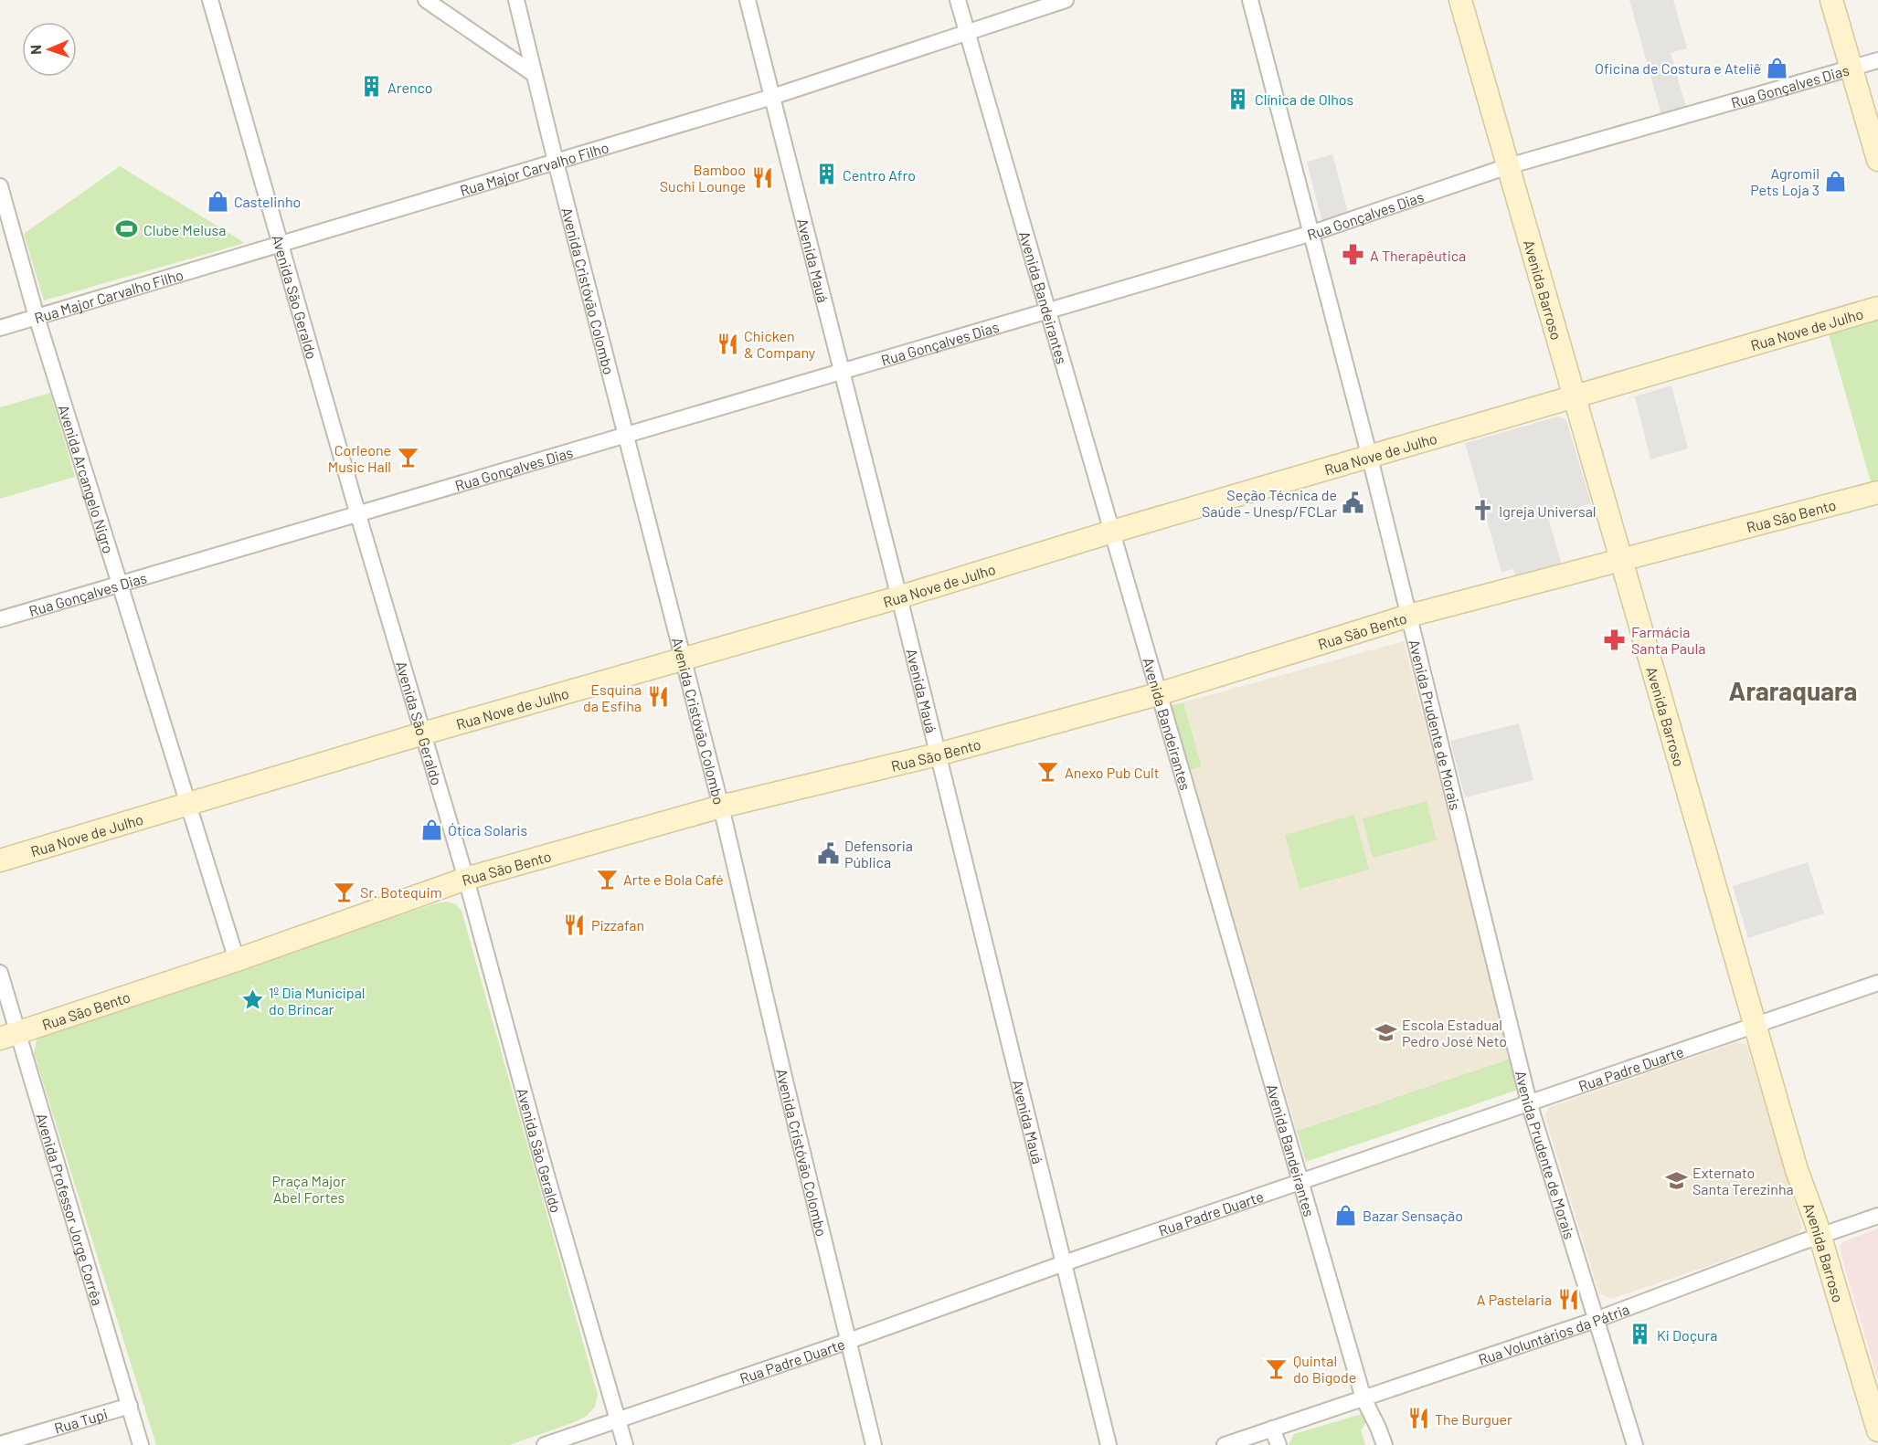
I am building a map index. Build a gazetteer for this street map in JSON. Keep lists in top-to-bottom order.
{
  "streets": {
    "street": [
      "Rua Gonçalves Dias",
      "Rua Major Carvalho Filho",
      "Avenida Mauá",
      "Avenida Barroso",
      "Avenida Cristóvão Colombo",
      "Avenida São Geraldo",
      "Avenida Bandeirantes",
      "Rua Nove de Julho",
      "Avenida Arcangelo Nigro",
      "Rua São Bento",
      "Avenida Prudente de Morais",
      "Rua Padre Duarte",
      "Avenida Professor Jorge Corrêa",
      "Rua Voluntários da Pátria",
      "Rua Tupi"
    ]
  },
  "crossings": [
    ["Rua Gonçalves Dias", "Avenida Mauá"],
    ["Rua Gonçalves Dias", "Avenida Barroso"],
    ["Rua Gonçalves Dias", "Avenida Cristóvão Colombo"],
    ["Rua Gonçalves Dias", "Avenida São Geraldo"],
    ["Rua Gonçalves Dias", "Avenida Bandeirantes"],
    ["Rua Gonçalves Dias", "Avenida Arcangelo Nigro"],
    ["Rua Gonçalves Dias", "Avenida Prudente de Morais"],
    ["Rua Major Carvalho Filho", "Avenida Mauá"],
    ["Rua Major Carvalho Filho", "Avenida Cristóvão Colombo"],
    ["Rua Major Carvalho Filho", "Avenida São Geraldo"],
    ["Rua Major Carvalho Filho", "Avenida Bandeirantes"],
    ["Rua Major Carvalho Filho", "Avenida Arcangelo Nigro"],
    ["Avenida Mauá", "Rua Nove de Julho"],
    ["Avenida Mauá", "Rua São Bento"],
    ["Avenida Mauá", "Rua Padre Duarte"],
    ["Avenida Barroso", "Rua Nove de Julho"],
    ["Avenida Barroso", "Rua São Bento"],
    ["Avenida Barroso", "Rua Padre Duarte"],
    ["Avenida Barroso", "Rua Voluntários da Pátria"],
    ["Avenida Cristóvão Colombo", "Rua Nove de Julho"],
    ["Avenida Cristóvão Colombo", "Rua São Bento"],
    ["Avenida Cristóvão Colombo", "Rua Padre Duarte"],
    ["Avenida São Geraldo", "Rua Nove de Julho"],
    ["Avenida São Geraldo", "Rua São Bento"],
    ["Avenida São Geraldo", "Rua Padre Duarte"],
    ["Avenida Bandeirantes", "Rua Nove de Julho"],
    ["Avenida Bandeirantes", "Rua São Bento"],
    ["Avenida Bandeirantes", "Rua Padre Duarte"],
    ["Avenida Bandeirantes", "Rua Voluntários da Pátria"],
    ["Rua Nove de Julho", "Avenida Arcangelo Nigro"],
    ["Rua Nove de Julho", "Avenida Prudente de Morais"],
    ["Avenida Arcangelo Nigro", "Rua São Bento"],
    ["Rua São Bento", "Avenida Prudente de Morais"],
    ["Rua São Bento", "Avenida Professor Jorge Corrêa"],
    ["Avenida Prudente de Morais", "Rua Padre Duarte"],
    ["Avenida Prudente de Morais", "Rua Voluntários da Pátria"],
    ["Avenida Professor Jorge Corrêa", "Rua Tupi"]
  ],
  "districts": ["Araraquara"],
  "parks": ["Praça Major Abel Fortes"],
  "places": {
    "shop": [
      "Oficina de Costura e Ateliê",
      "Agromil Pets Loja 3",
      "Castelinho",
      "Ótica Solaris",
      "Bazar Sensação"
    ],
    "building": [
      "Arenco",
      "Clínica de Olhos",
      "Centro Afro",
      "Ki Doçura"
    ],
    "restaurant": [
      "Bamboo Suchi Lounge",
      "Chicken & Company",
      "Esquina da Esfiha",
      "Pizzafan",
      "A Pastelaria",
      "The Burguer"
    ],
    "sports": ["Clube Melusa"],
    "pharmacy": ["A Therapêutica", "Farmácia Santa Paula"],
    "bar": [
      "Corleone Music Hall",
      "Anexo Pub Cult",
      "Arte e Bola Café",
      "Sr. Botequim",
      "Quintal do Bigode"
    ],
    "public building": ["Seção Técnica de Saúde - Unesp/FCLar", "Defensoria Pública"],
    "church": ["Igreja Universal"],
    "place": ["1º Dia Municipal do Brincar"],
    "school or university": ["Escola Estadual Pedro José Neto", "Externato Santa Terezinha"]
  },
  "north": "left"
}
